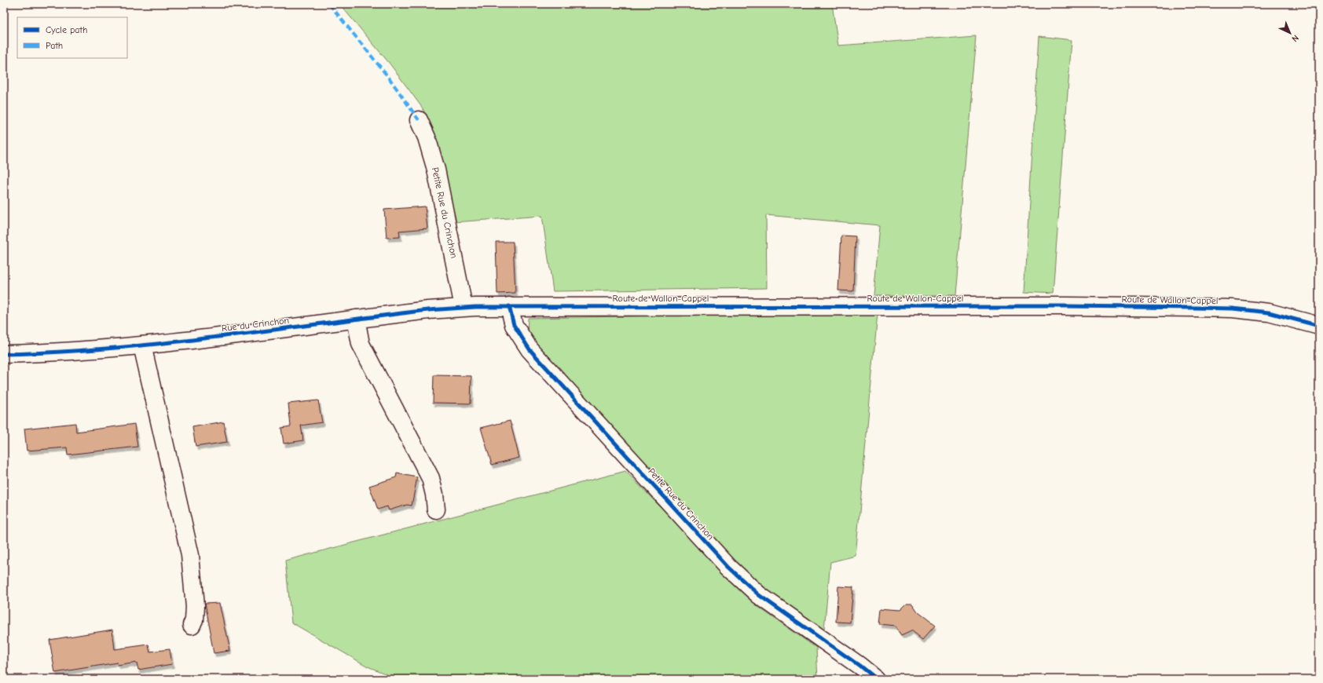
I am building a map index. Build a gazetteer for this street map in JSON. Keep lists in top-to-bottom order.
{
  "streets": {
    "street": ["Petite Rue du Crinchon", "Route de Wallon-Cappel", "Rue du Crinchon"]
  },
  "crossings": [
    ["Petite Rue du Crinchon", "Route de Wallon-Cappel"],
    ["Petite Rue du Crinchon", "Rue du Crinchon"],
    ["Route de Wallon-Cappel", "Rue du Crinchon"]
  ],
  "legend": ["Cycle path", "Path"],
  "north": "bottom right"
}
